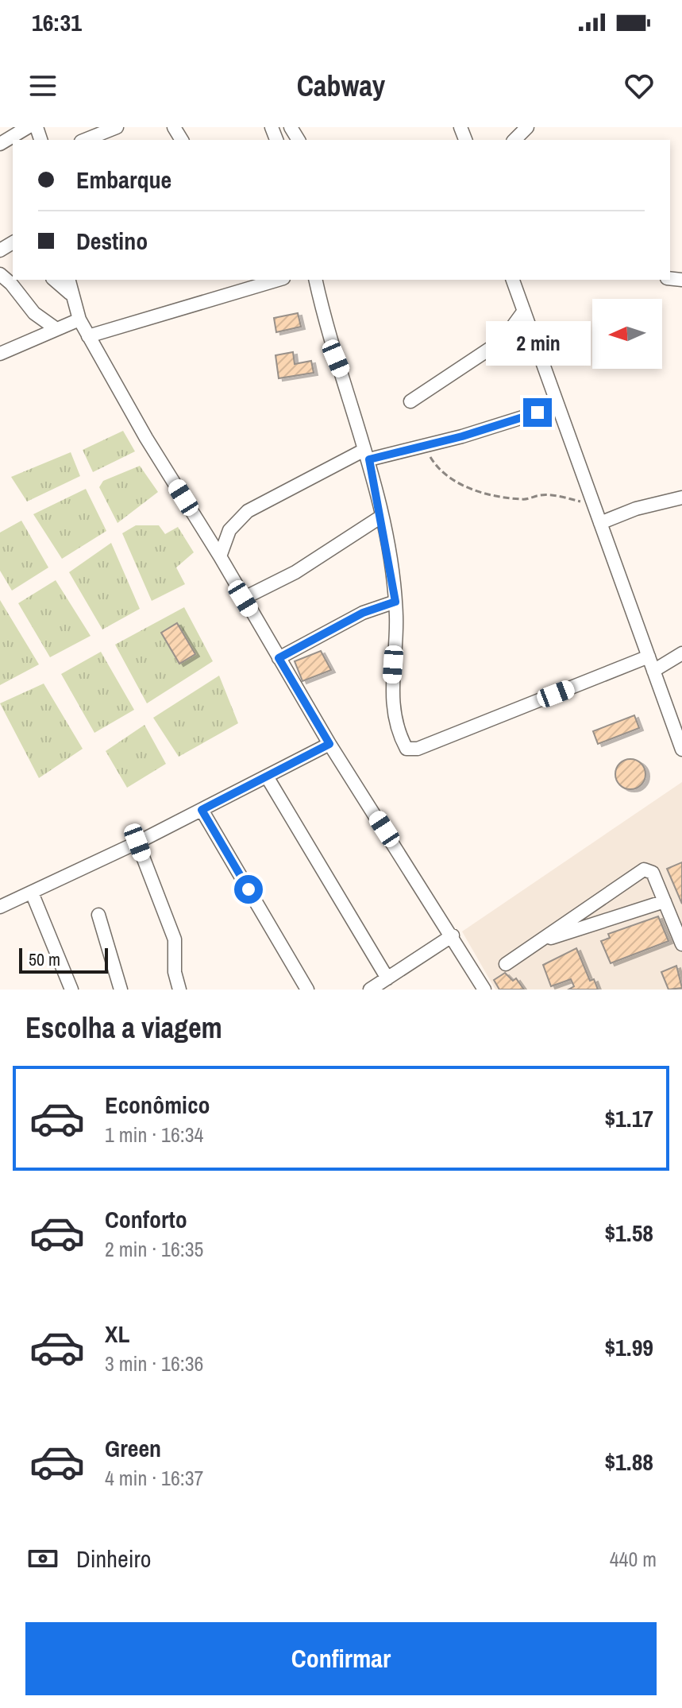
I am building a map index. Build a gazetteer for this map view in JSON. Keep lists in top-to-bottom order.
{
  "scale_bar": "50 m",
  "north": "left",
  "page": {
    "status": "16:31",
    "header": "Cabway",
    "banner": ["Embarque", "Destino"],
    "bubble": "2 min",
    "scale": "50 m",
    "heading": "Escolha a viagem",
    "list": [
      {
        "name": "Econômico",
        "note": "1 min · 16:34",
        "value": "$1.17"
      },
      {
        "name": "Conforto",
        "note": "2 min · 16:35",
        "value": "$1.58"
      },
      {
        "name": "XL",
        "note": "3 min · 16:36",
        "value": "$1.99"
      },
      {
        "name": "Green",
        "note": "4 min · 16:37",
        "value": "$1.88"
      }
    ],
    "pay": ["Dinheiro", "440 m"],
    "buttons": "Confirmar"
  }
}
